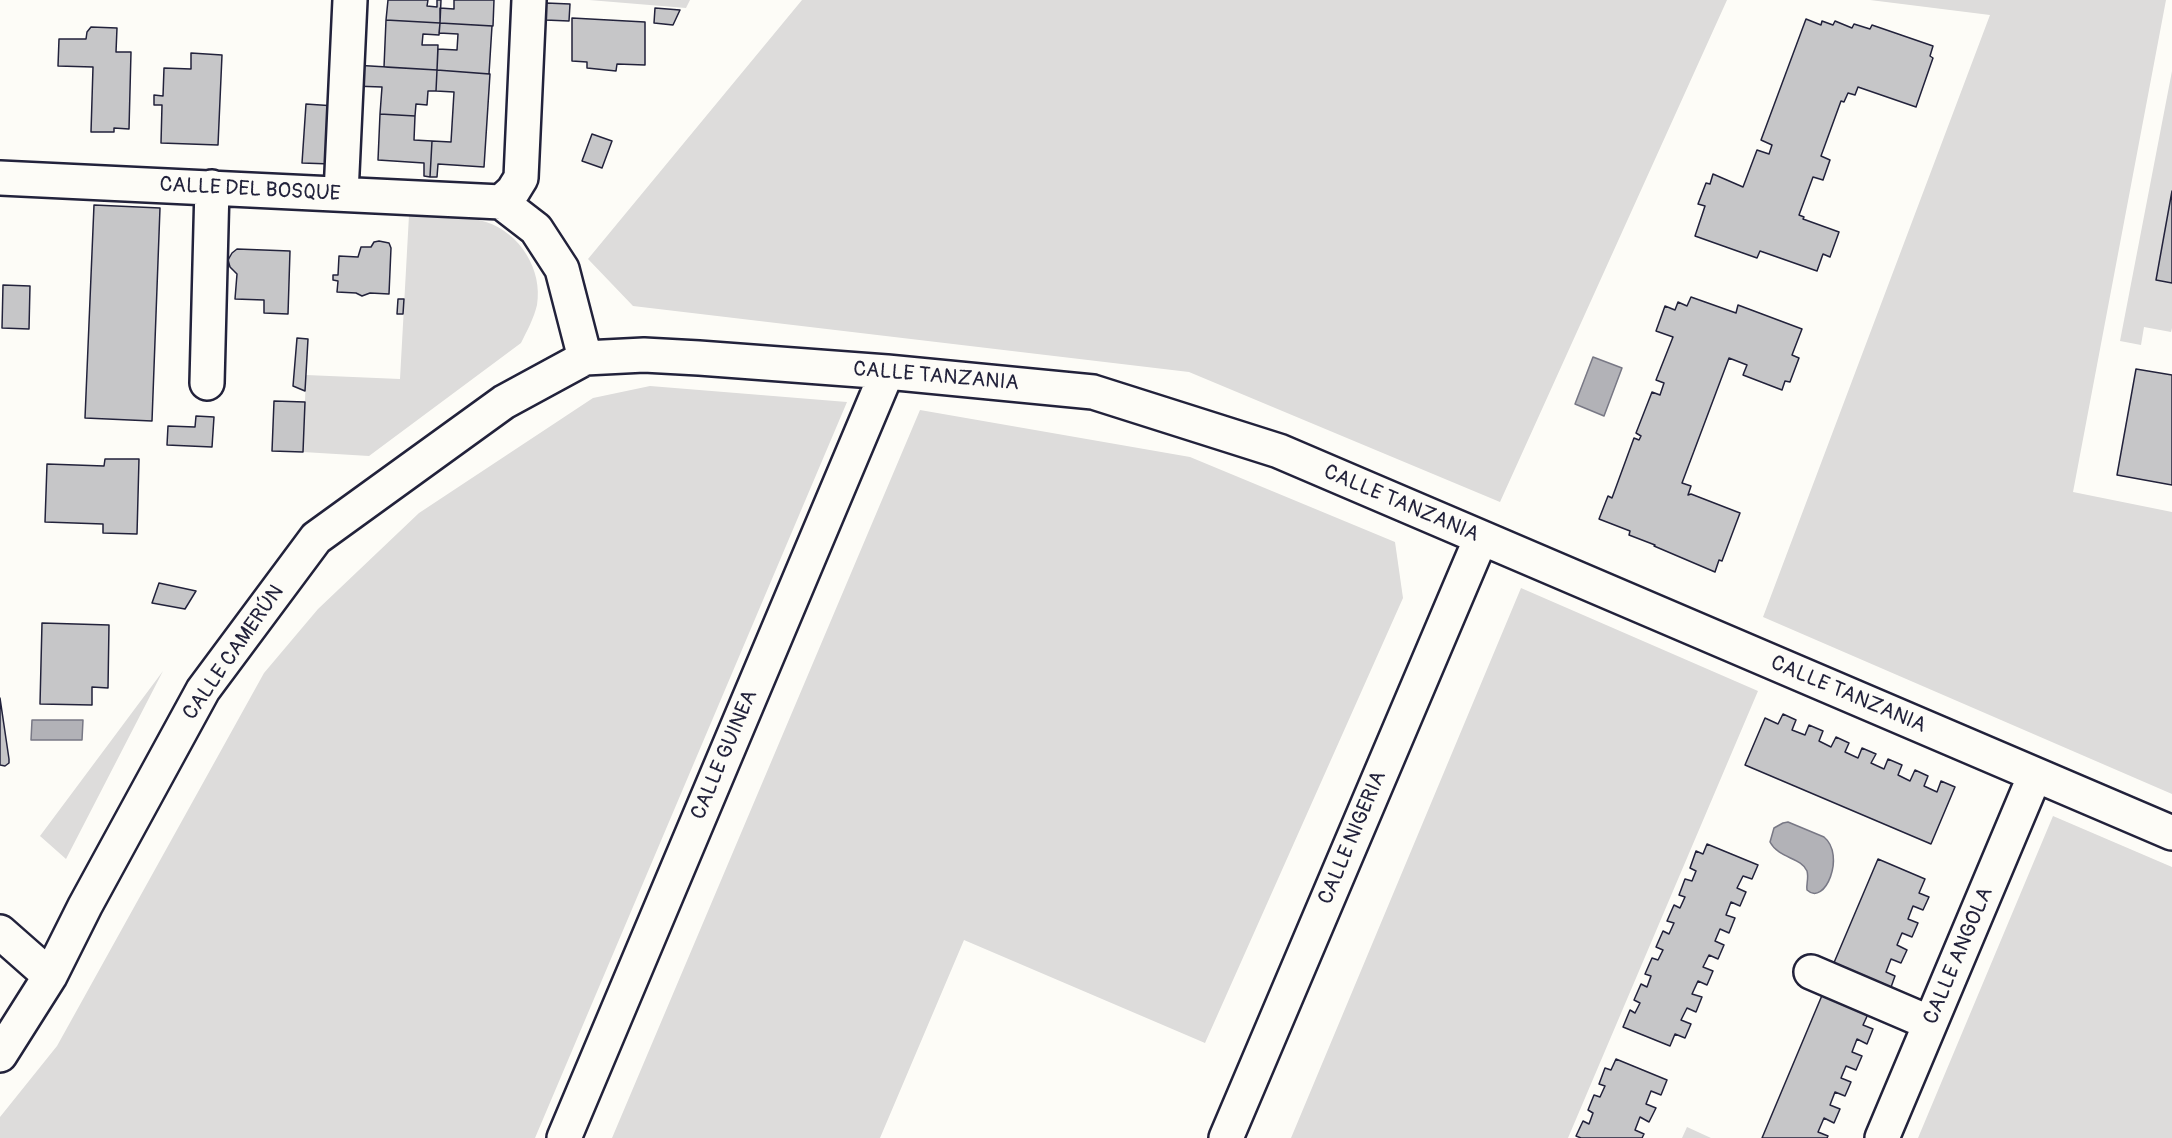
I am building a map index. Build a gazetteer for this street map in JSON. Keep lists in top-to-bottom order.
{
  "streets": {
    "street": [
      "CALLE DEL BOSQUE",
      "CALLE TANZANIA",
      "CALLE CAMERÚN",
      "CALLE GUINEA",
      "CALLE NIGERIA",
      "CALLE ANGOLA"
    ]
  },
  "crossings": [
    ["CALLE TANZANIA", "CALLE CAMERÚN"],
    ["CALLE TANZANIA", "CALLE GUINEA"],
    ["CALLE TANZANIA", "CALLE NIGERIA"],
    ["CALLE TANZANIA", "CALLE ANGOLA"]
  ]
}
